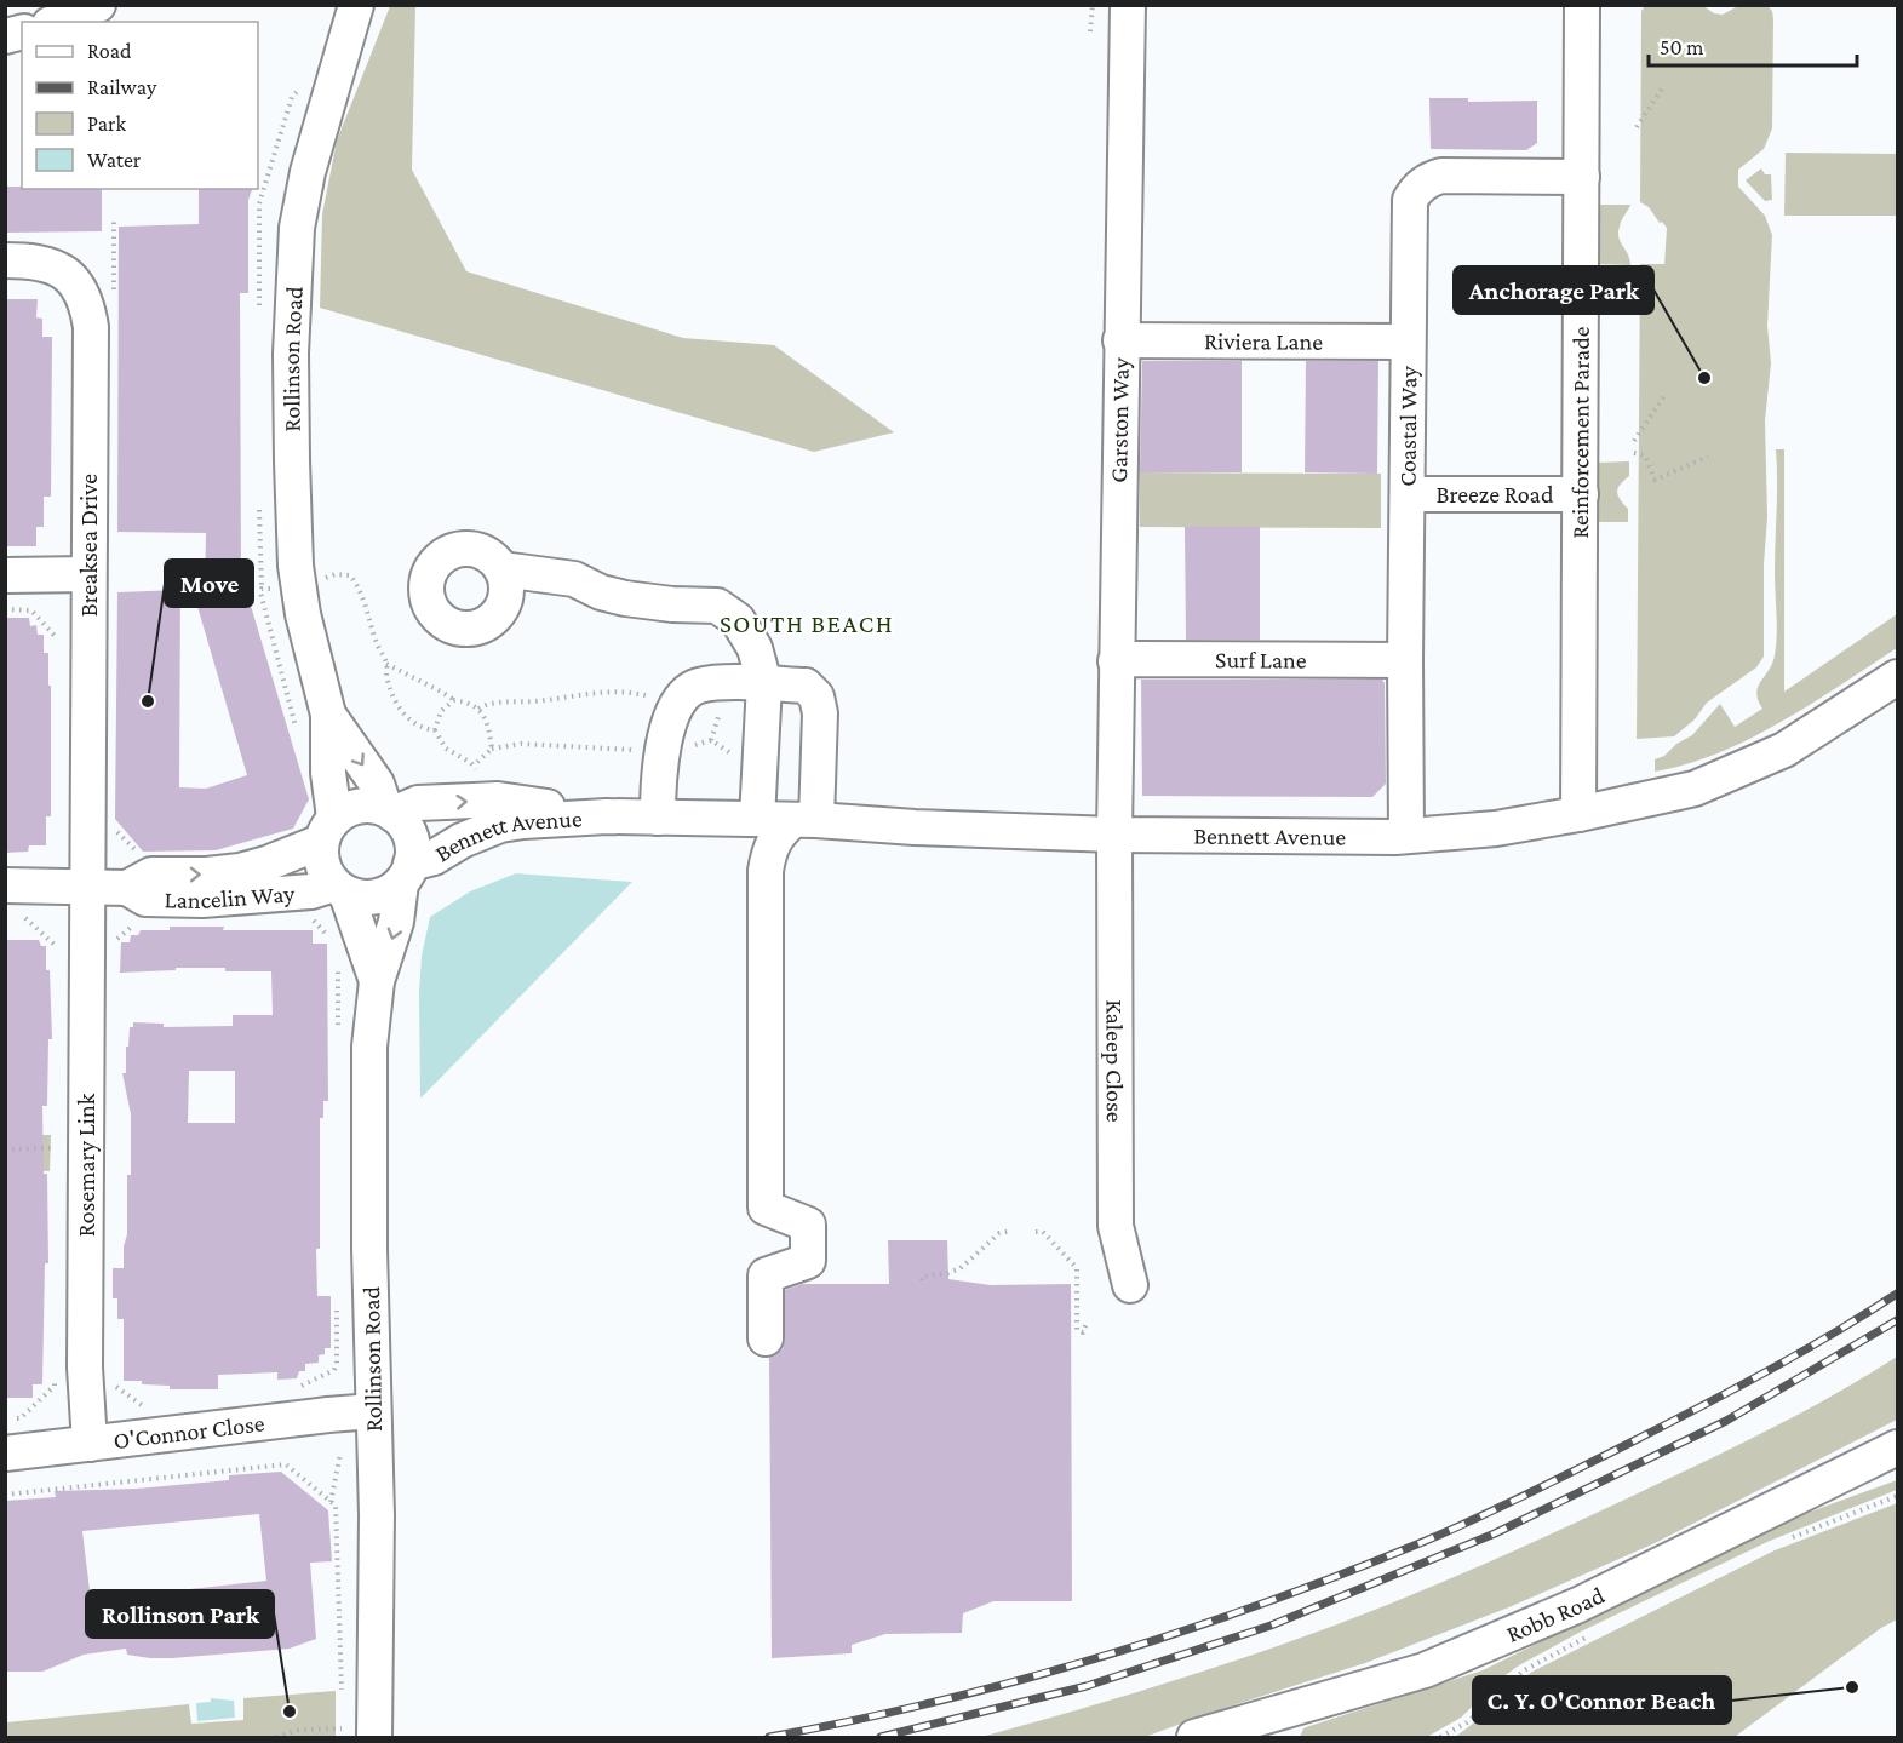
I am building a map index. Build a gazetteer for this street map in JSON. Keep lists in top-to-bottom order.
{
  "streets": {
    "street": [
      "Riviera Lane",
      "Rollinson Road",
      "Garston Way",
      "Coastal Way",
      "Reinforcement Parade",
      "Breeze Road",
      "Breaksea Drive",
      "Surf Lane",
      "Bennett Avenue",
      "Lancelin Way",
      "Kaleep Close",
      "Rosemary Link",
      "O'Connor Close",
      "Robb Road"
    ]
  },
  "crossings": [
    ["Riviera Lane", "Garston Way"],
    ["Riviera Lane", "Coastal Way"],
    ["Rollinson Road", "Bennett Avenue"],
    ["Rollinson Road", "Lancelin Way"],
    ["Rollinson Road", "O'Connor Close"],
    ["Garston Way", "Surf Lane"],
    ["Garston Way", "Bennett Avenue"],
    ["Garston Way", "Kaleep Close"],
    ["Coastal Way", "Reinforcement Parade"],
    ["Coastal Way", "Breeze Road"],
    ["Coastal Way", "Surf Lane"],
    ["Coastal Way", "Bennett Avenue"],
    ["Reinforcement Parade", "Breeze Road"],
    ["Reinforcement Parade", "Bennett Avenue"],
    ["Breaksea Drive", "Lancelin Way"],
    ["Breaksea Drive", "Rosemary Link"],
    ["Bennett Avenue", "Lancelin Way"],
    ["Bennett Avenue", "Kaleep Close"],
    ["Lancelin Way", "Rosemary Link"],
    ["Rosemary Link", "O'Connor Close"]
  ],
  "districts": ["SOUTH BEACH"],
  "places": [
    "Anchorage Park",
    "Move",
    "C. Y. O'Connor Beach",
    "Rollinson Park"
  ],
  "legend": [
    "Road",
    "Railway",
    "Park",
    "Water"
  ],
  "scale_bar": "50 m"
}
